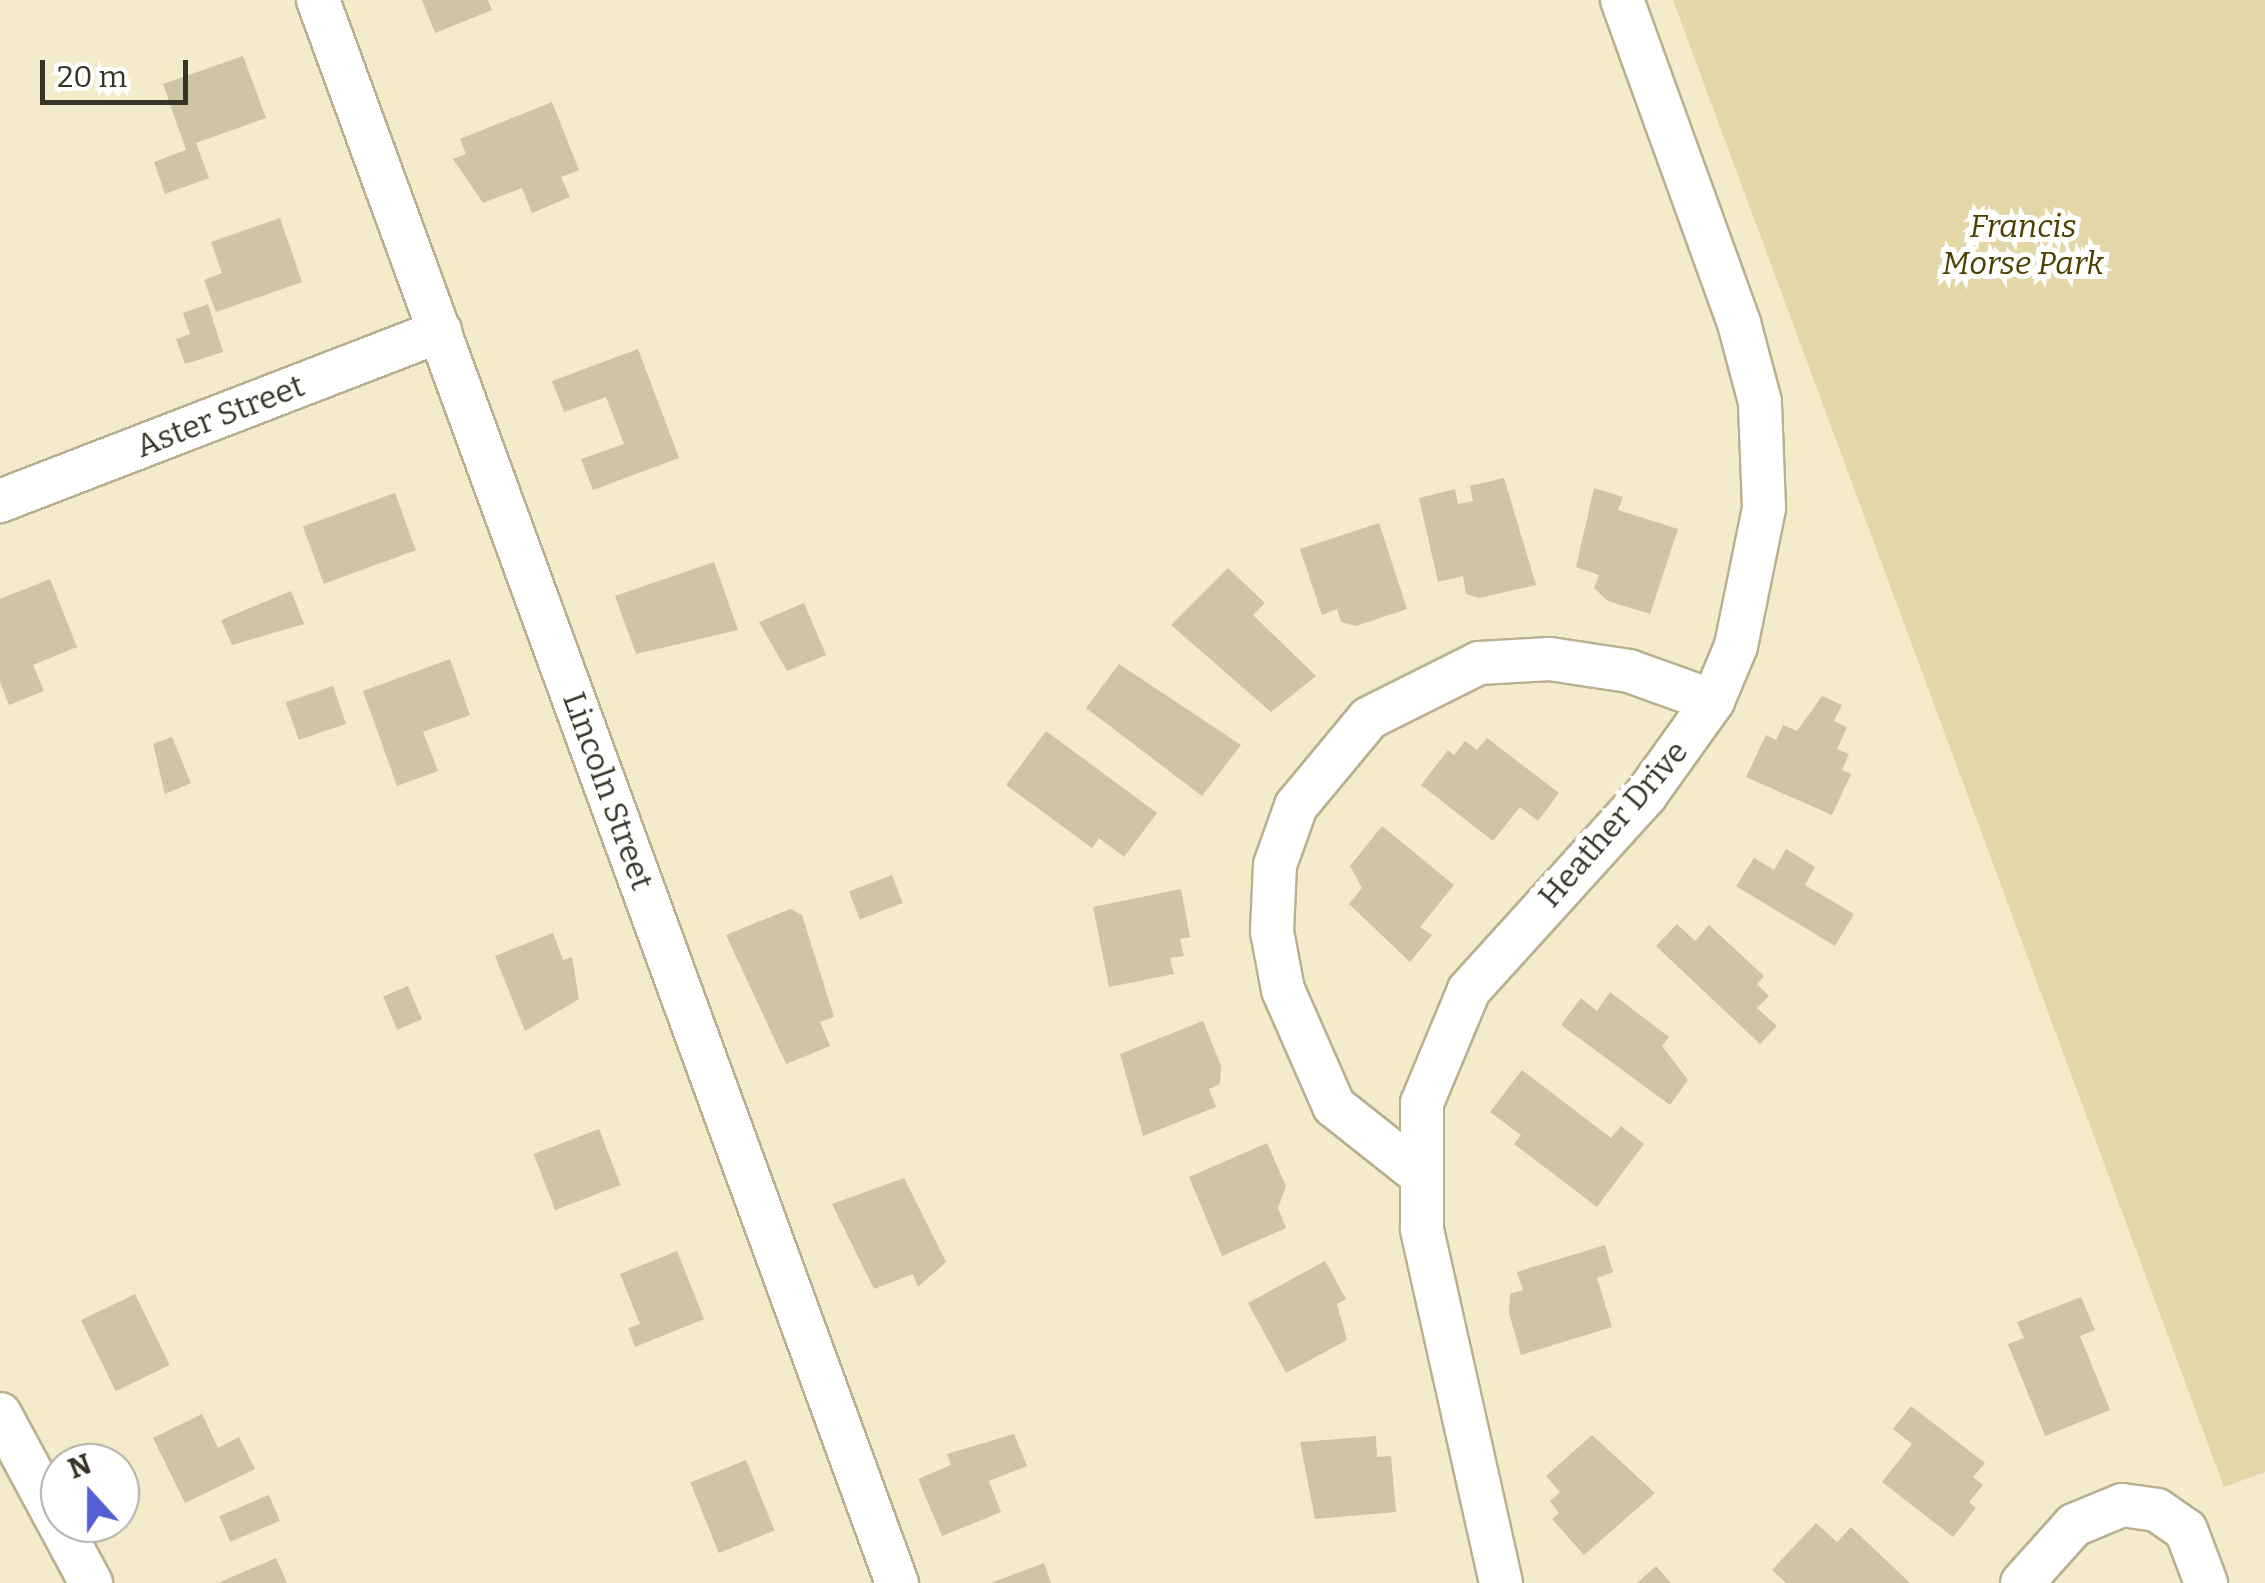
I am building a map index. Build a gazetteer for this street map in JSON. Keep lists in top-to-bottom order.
{
  "streets": {
    "street": ["Aster Street", "Lincoln Street", "Heather Drive"]
  },
  "crossings": [
    ["Aster Street", "Lincoln Street"]
  ],
  "parks": ["Francis Morse Park"],
  "scale_bar": "20 m",
  "north": "top"
}
